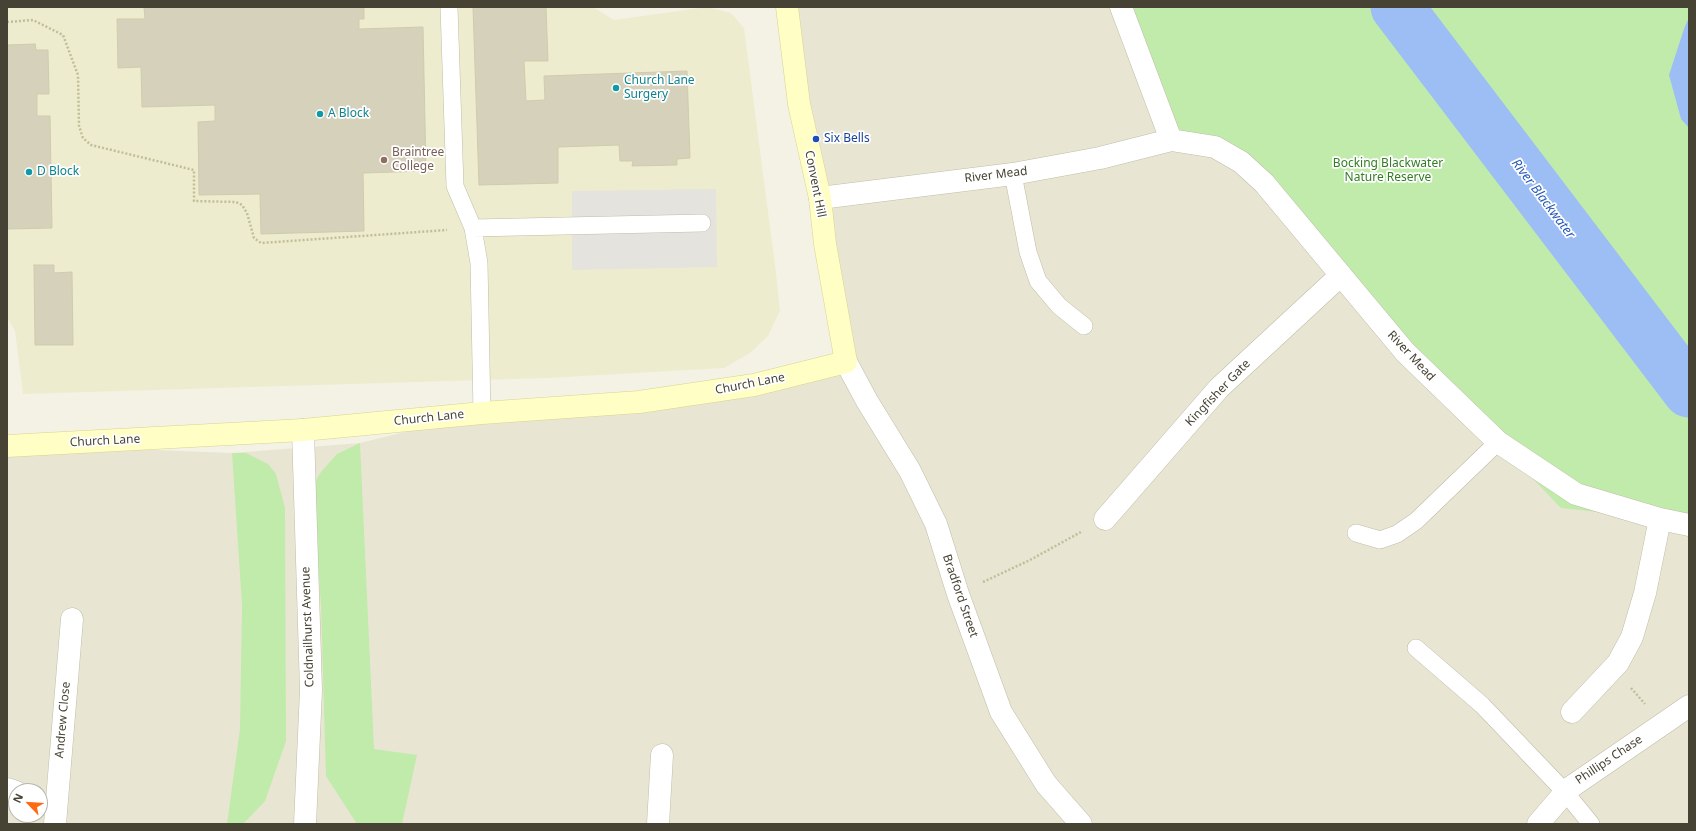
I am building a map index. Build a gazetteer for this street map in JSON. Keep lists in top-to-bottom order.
{
  "streets": {
    "main road": ["Convent Hill", "Church Lane"],
    "street": [
      "River Mead",
      "Kingfisher Gate",
      "Bradford Street",
      "Coldnailhurst Avenue",
      "Andrew Close",
      "Phillips Chase"
    ]
  },
  "crossings": [
    ["River Mead", "Convent Hill"],
    ["River Mead", "Kingfisher Gate"],
    ["Convent Hill", "Church Lane"],
    ["Convent Hill", "Bradford Street"],
    ["Church Lane", "Bradford Street"],
    ["Church Lane", "Coldnailhurst Avenue"]
  ],
  "water": ["River Blackwater"],
  "parks": ["Bocking Blackwater Nature Reserve"],
  "places": [
    "Church Lane Surgery",
    "A Block",
    "Six Bells",
    "Braintree College",
    "D Block"
  ],
  "north": "top left"
}
